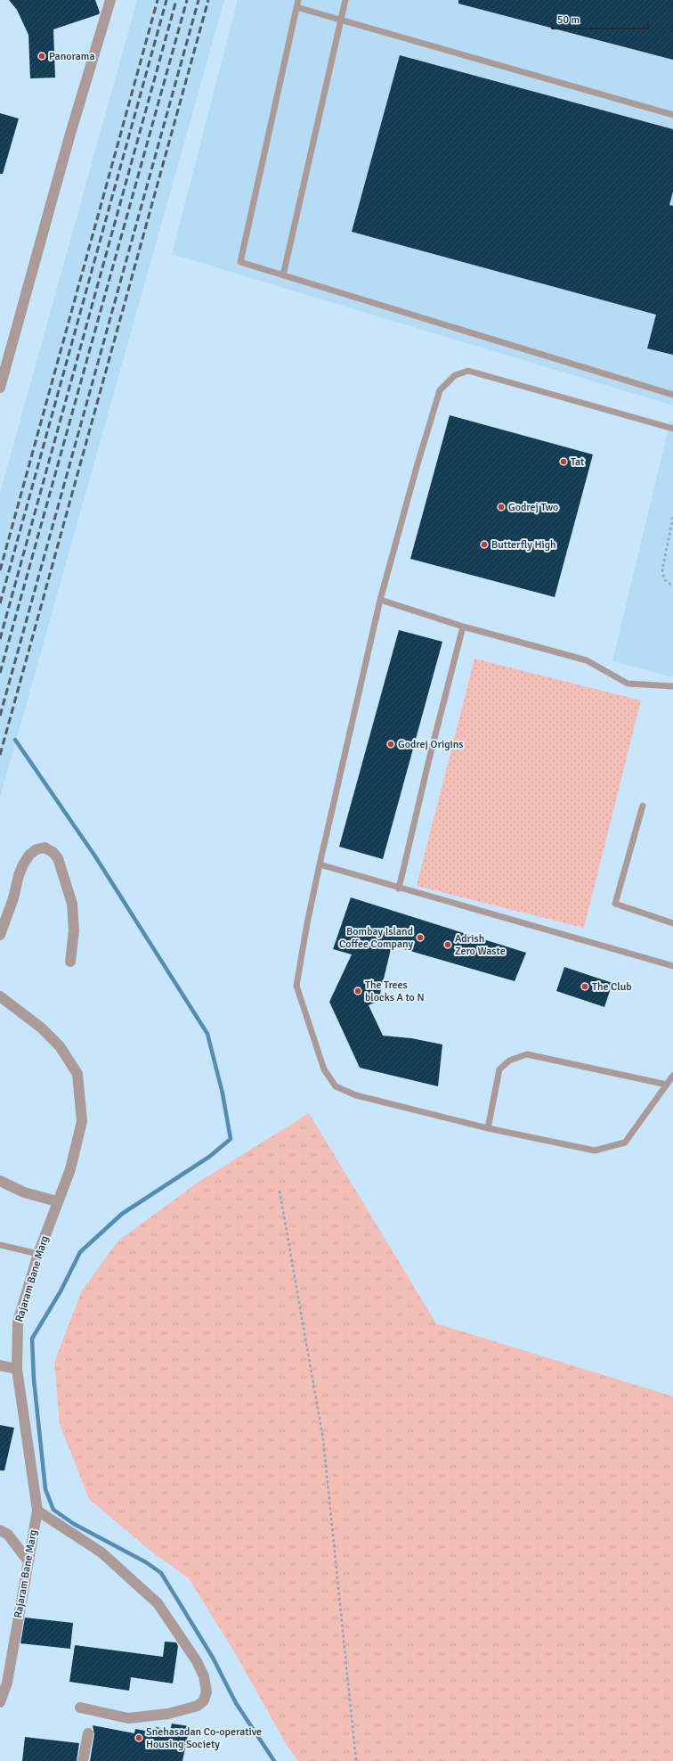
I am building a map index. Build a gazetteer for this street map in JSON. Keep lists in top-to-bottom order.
{
  "streets": {
    "street": ["Rajaram Bane Marg"]
  },
  "places": [
    "Panorama",
    "Tat",
    "Godrej Two",
    "Butterfly High",
    "Godrej Origins",
    "Bombay Island Coffee Company",
    "Adrish Zero Waste",
    "The Club",
    "The Trees blocks A to N",
    "Snehasadan Co-operative Housing Society"
  ],
  "scale_bar": "50 m"
}
